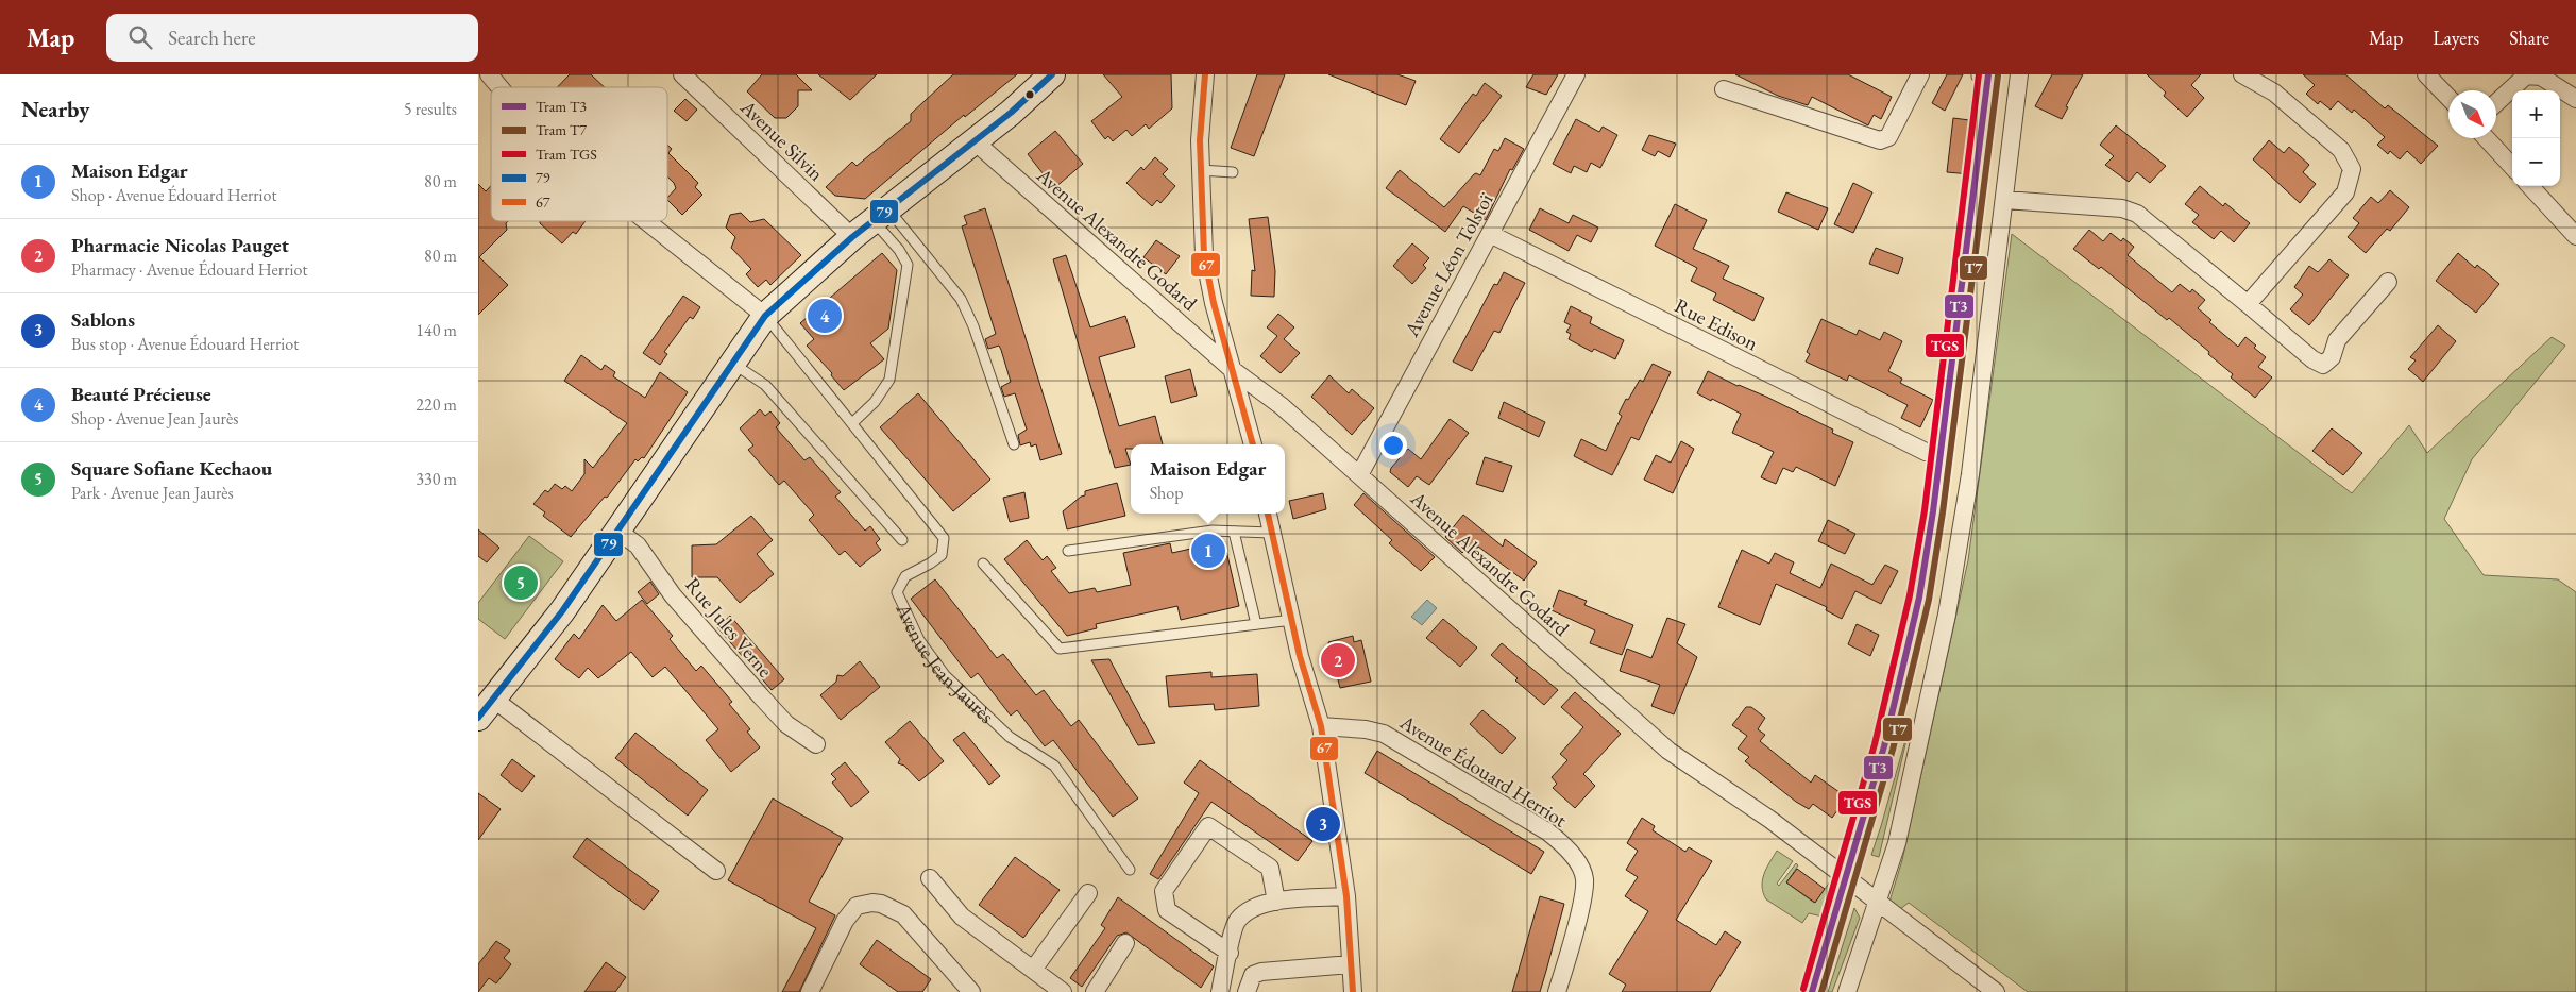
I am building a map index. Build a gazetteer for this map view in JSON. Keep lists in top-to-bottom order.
{
  "streets": {
    "street": [
      "Avenue Silvin",
      "Avenue Alexandre Godard",
      "Avenue Léon Tolstoï",
      "Rue Edison",
      "Rue Jules Verne",
      "Avenue Édouard Herriot"
    ],
    "lane": ["Avenue Jean Jaurès"]
  },
  "crossings": [
    ["Avenue Alexandre Godard", "Avenue Léon Tolstoï"],
    ["Avenue Léon Tolstoï", "Rue Edison"]
  ],
  "lines": [
    "tram line T3",
    "tram line TGS",
    "transit line 79",
    "transit line 67",
    "tram line T7"
  ],
  "legend": [
    "Tram T3",
    "Tram T7",
    "Tram TGS",
    "79",
    "67"
  ],
  "north": "bottom right",
  "page": {
    "header": "Map",
    "search": "Search here",
    "nav": ["Map", "Layers", "Share"],
    "heading": ["Nearby", "5 results"],
    "map_buttons": ["+", "−"],
    "list": [
      {
        "mark": "1",
        "name": "Maison Edgar",
        "note": "Shop · Avenue Édouard Herriot",
        "value": "80 m"
      },
      {
        "mark": "2",
        "name": "Pharmacie Nicolas Pauget",
        "note": "Pharmacy · Avenue Édouard Herriot",
        "value": "80 m"
      },
      {
        "mark": "3",
        "name": "Sablons",
        "note": "Bus stop · Avenue Édouard Herriot",
        "value": "140 m"
      },
      {
        "mark": "4",
        "name": "Beauté Précieuse",
        "note": "Shop · Avenue Jean Jaurès",
        "value": "220 m"
      },
      {
        "mark": "5",
        "name": "Square Sofiane Kechaou",
        "note": "Park · Avenue Jean Jaurès",
        "value": "330 m"
      }
    ],
    "pins": [
      "4",
      "1",
      "5",
      "2",
      "3"
    ],
    "popup": ["Maison Edgar", "Shop"]
  }
}
